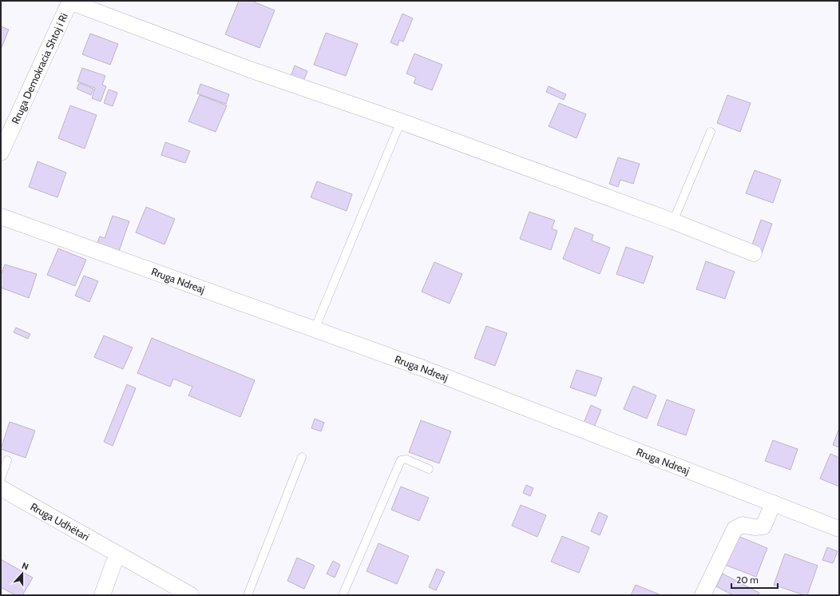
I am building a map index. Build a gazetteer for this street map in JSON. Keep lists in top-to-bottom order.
{
  "streets": {
    "street": ["Rruga Demokracia Shtoj i Ri", "Rruga Ndreaj", "Rruga Udhëtari"]
  },
  "scale_bar": "20 m",
  "north": "top"
}
